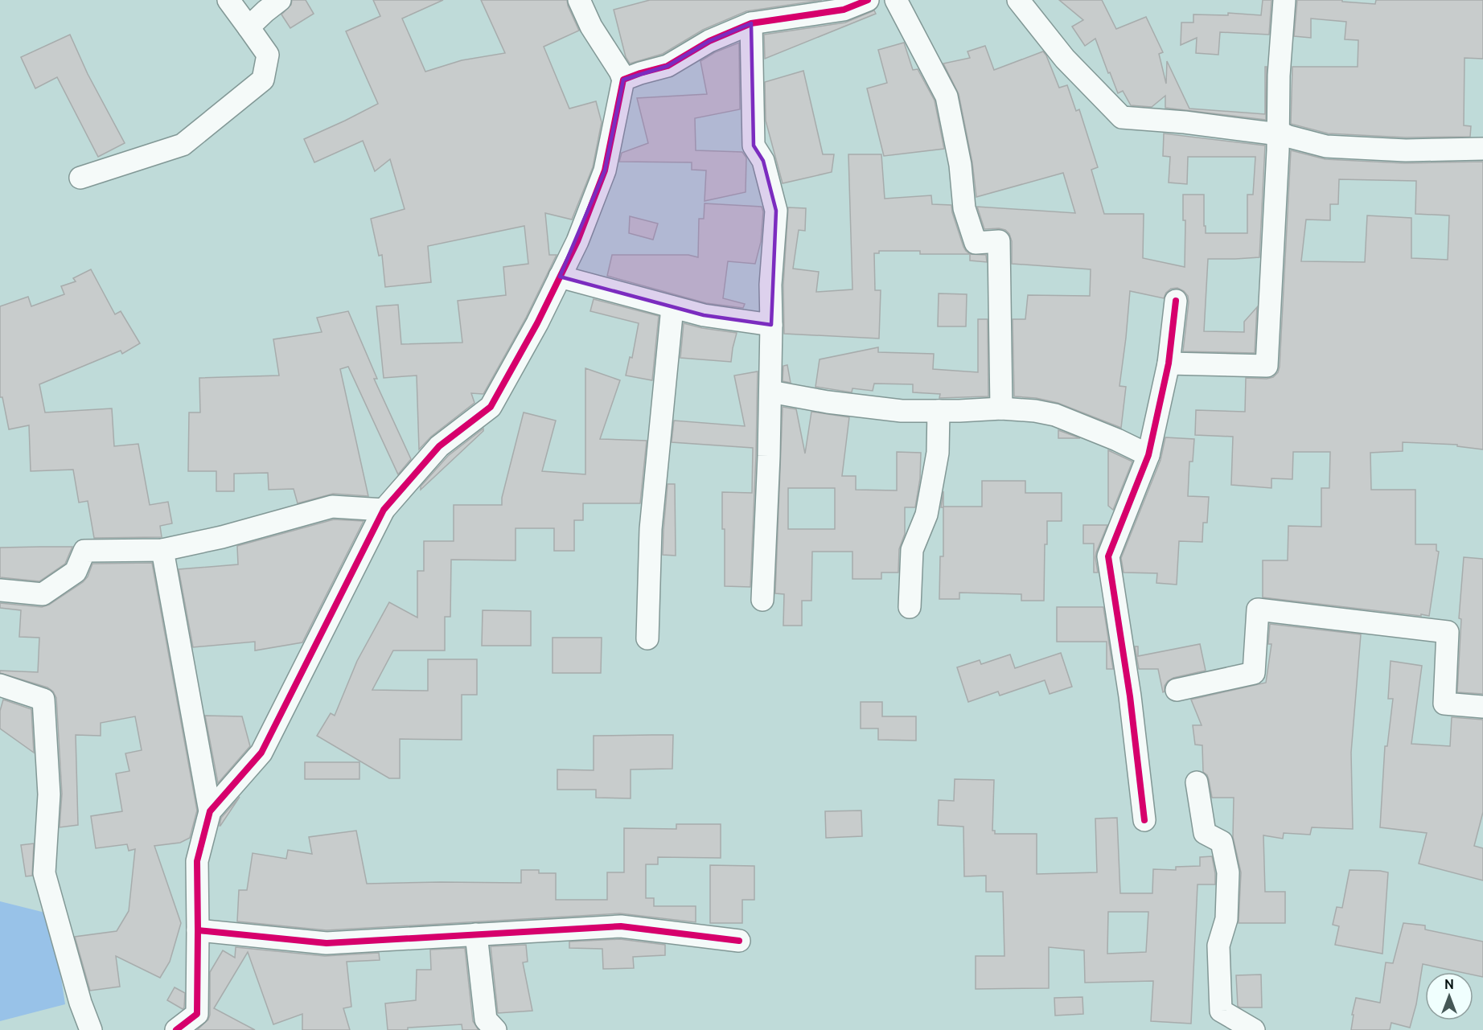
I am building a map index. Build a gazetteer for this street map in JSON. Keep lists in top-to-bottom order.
{
  "north": "top"
}
